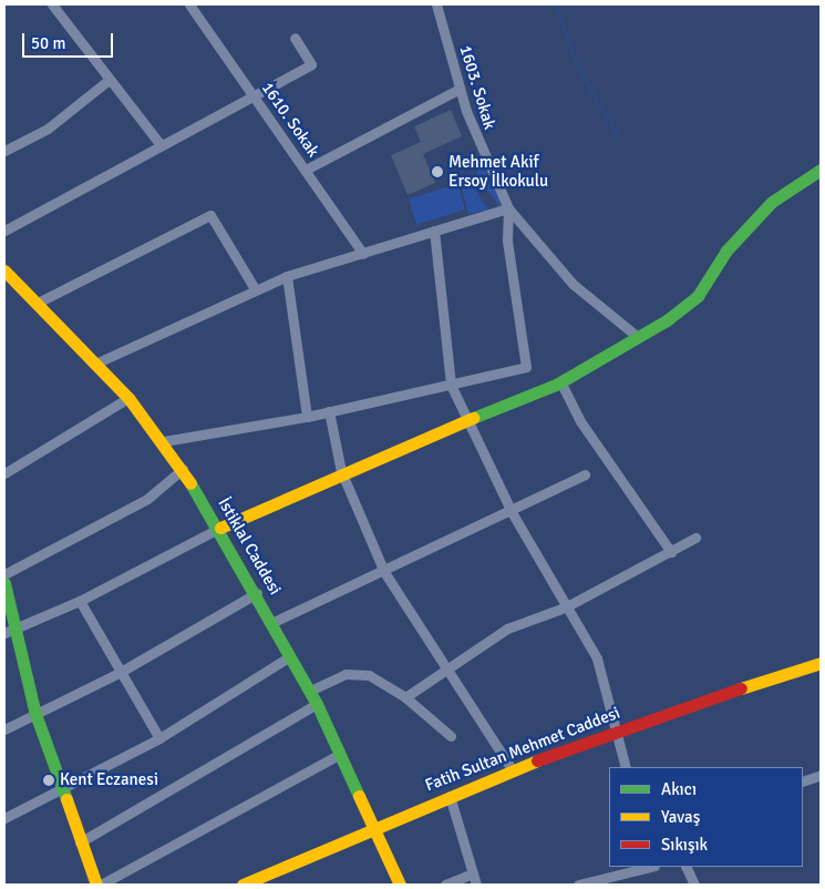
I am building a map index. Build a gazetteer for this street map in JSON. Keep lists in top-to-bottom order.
{
  "streets": {
    "street": [
      "1603. Sokak",
      "1610. Sokak",
      "İstiklal Caddesi",
      "Fatih Sultan Mehmet Caddesi"
    ]
  },
  "crossings": [
    ["İstiklal Caddesi", "Fatih Sultan Mehmet Caddesi"]
  ],
  "places": ["Mehmet Akif Ersoy İlkokulu", "Kent Eczanesi"],
  "legend": ["Akıcı", "Yavaş", "Sıkışık"],
  "scale_bar": "50 m"
}
